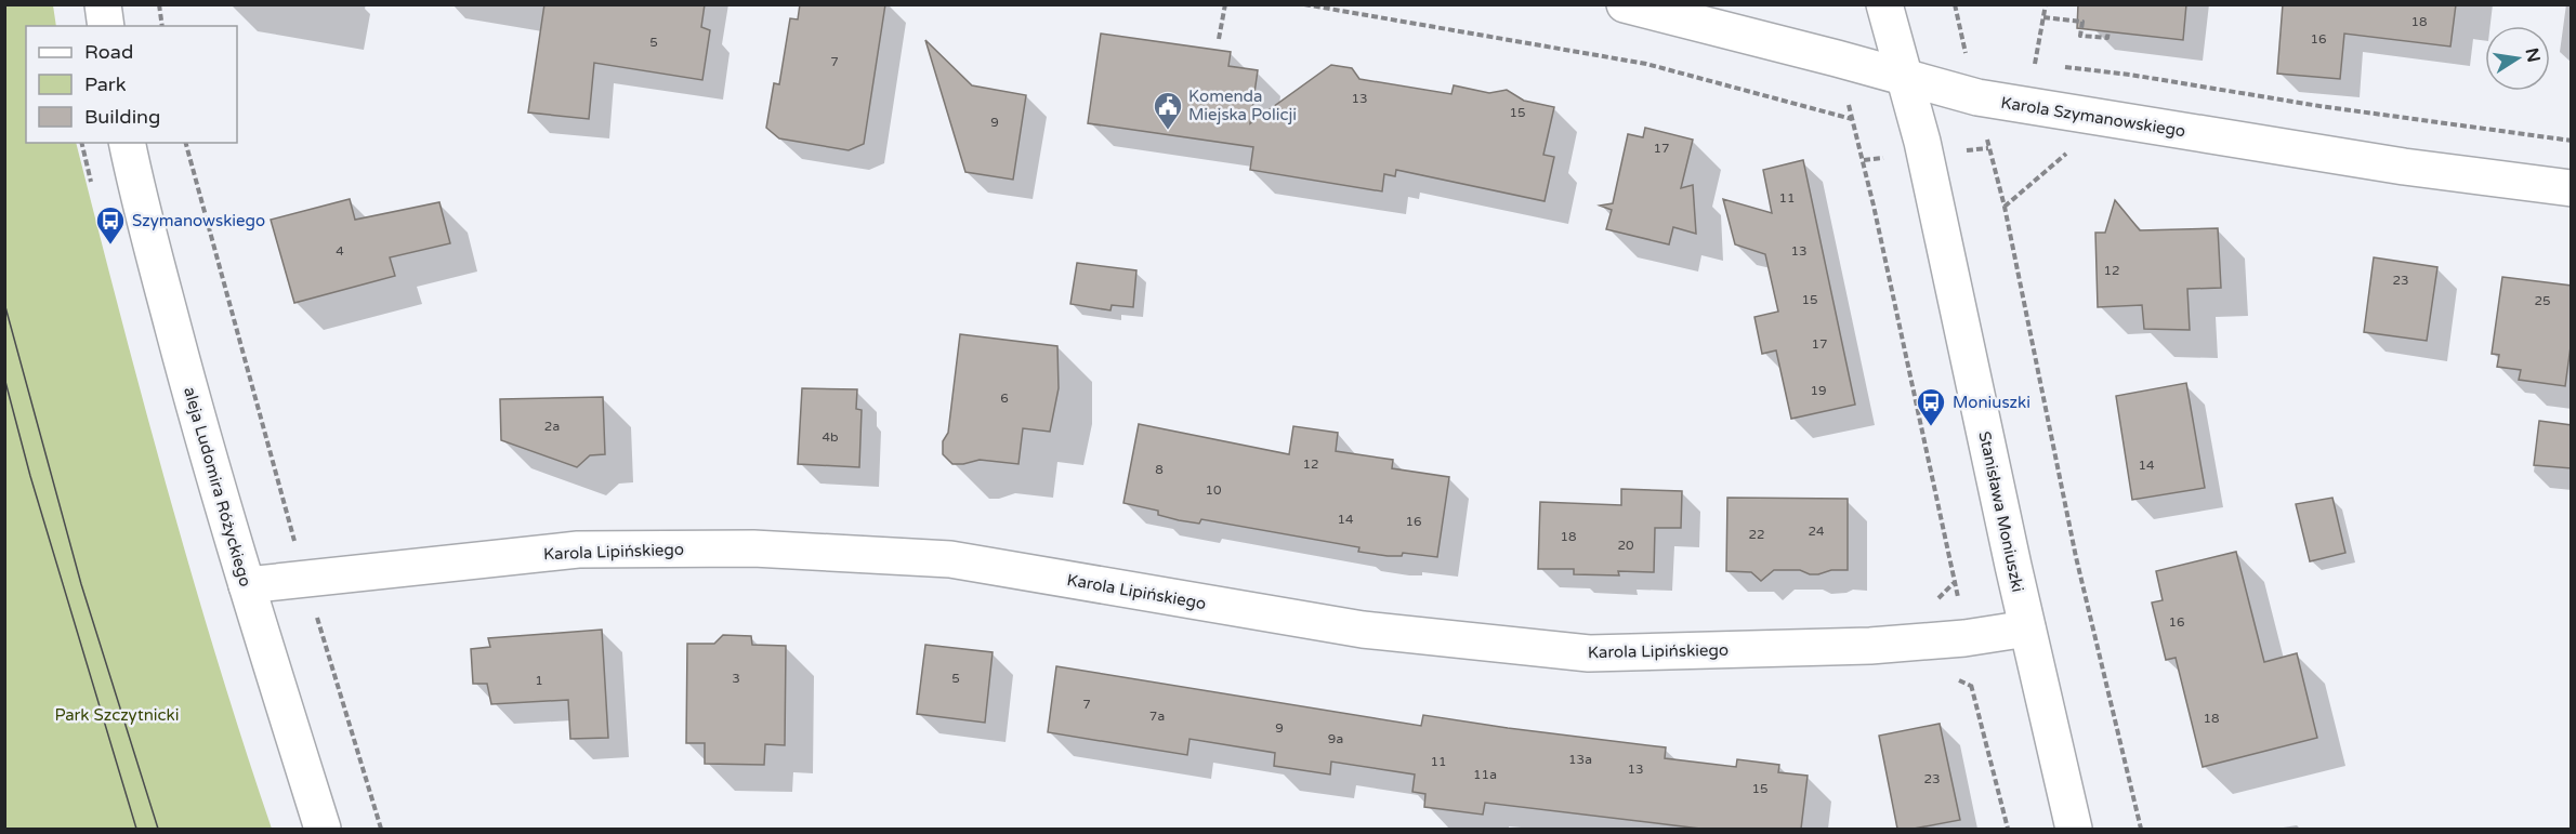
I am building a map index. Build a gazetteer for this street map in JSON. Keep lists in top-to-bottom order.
{
  "streets": {
    "street": [
      "Karola Szymanowskiego",
      "aleja Ludomira Różyckiego",
      "Stanisława Moniuszki",
      "Karola Lipińskiego"
    ]
  },
  "crossings": [
    ["Karola Szymanowskiego", "Stanisława Moniuszki"],
    ["aleja Ludomira Różyckiego", "Karola Lipińskiego"],
    ["Stanisława Moniuszki", "Karola Lipińskiego"]
  ],
  "parks": ["Park Szczytnicki"],
  "places": {
    "public building": ["Komenda Miejska Policji"],
    "bus stop": ["Szymanowskiego", "Moniuszki"]
  },
  "house_numbers": [
    "18",
    "16",
    "5",
    "7",
    "13",
    "15",
    "9",
    "17",
    "11",
    "4",
    "13",
    "12",
    "23",
    "15",
    "25",
    "17",
    "19",
    "6",
    "2a",
    "4b",
    "12",
    "14",
    "8",
    "10",
    "14",
    "16",
    "24",
    "22",
    "18",
    "20",
    "16",
    "3",
    "5",
    "1",
    "7",
    "7a",
    "18",
    "9",
    "9a",
    "13a",
    "11",
    "13",
    "11a",
    "23",
    "15"
  ],
  "legend": ["Road", "Park", "Building"],
  "north": "right"
}
